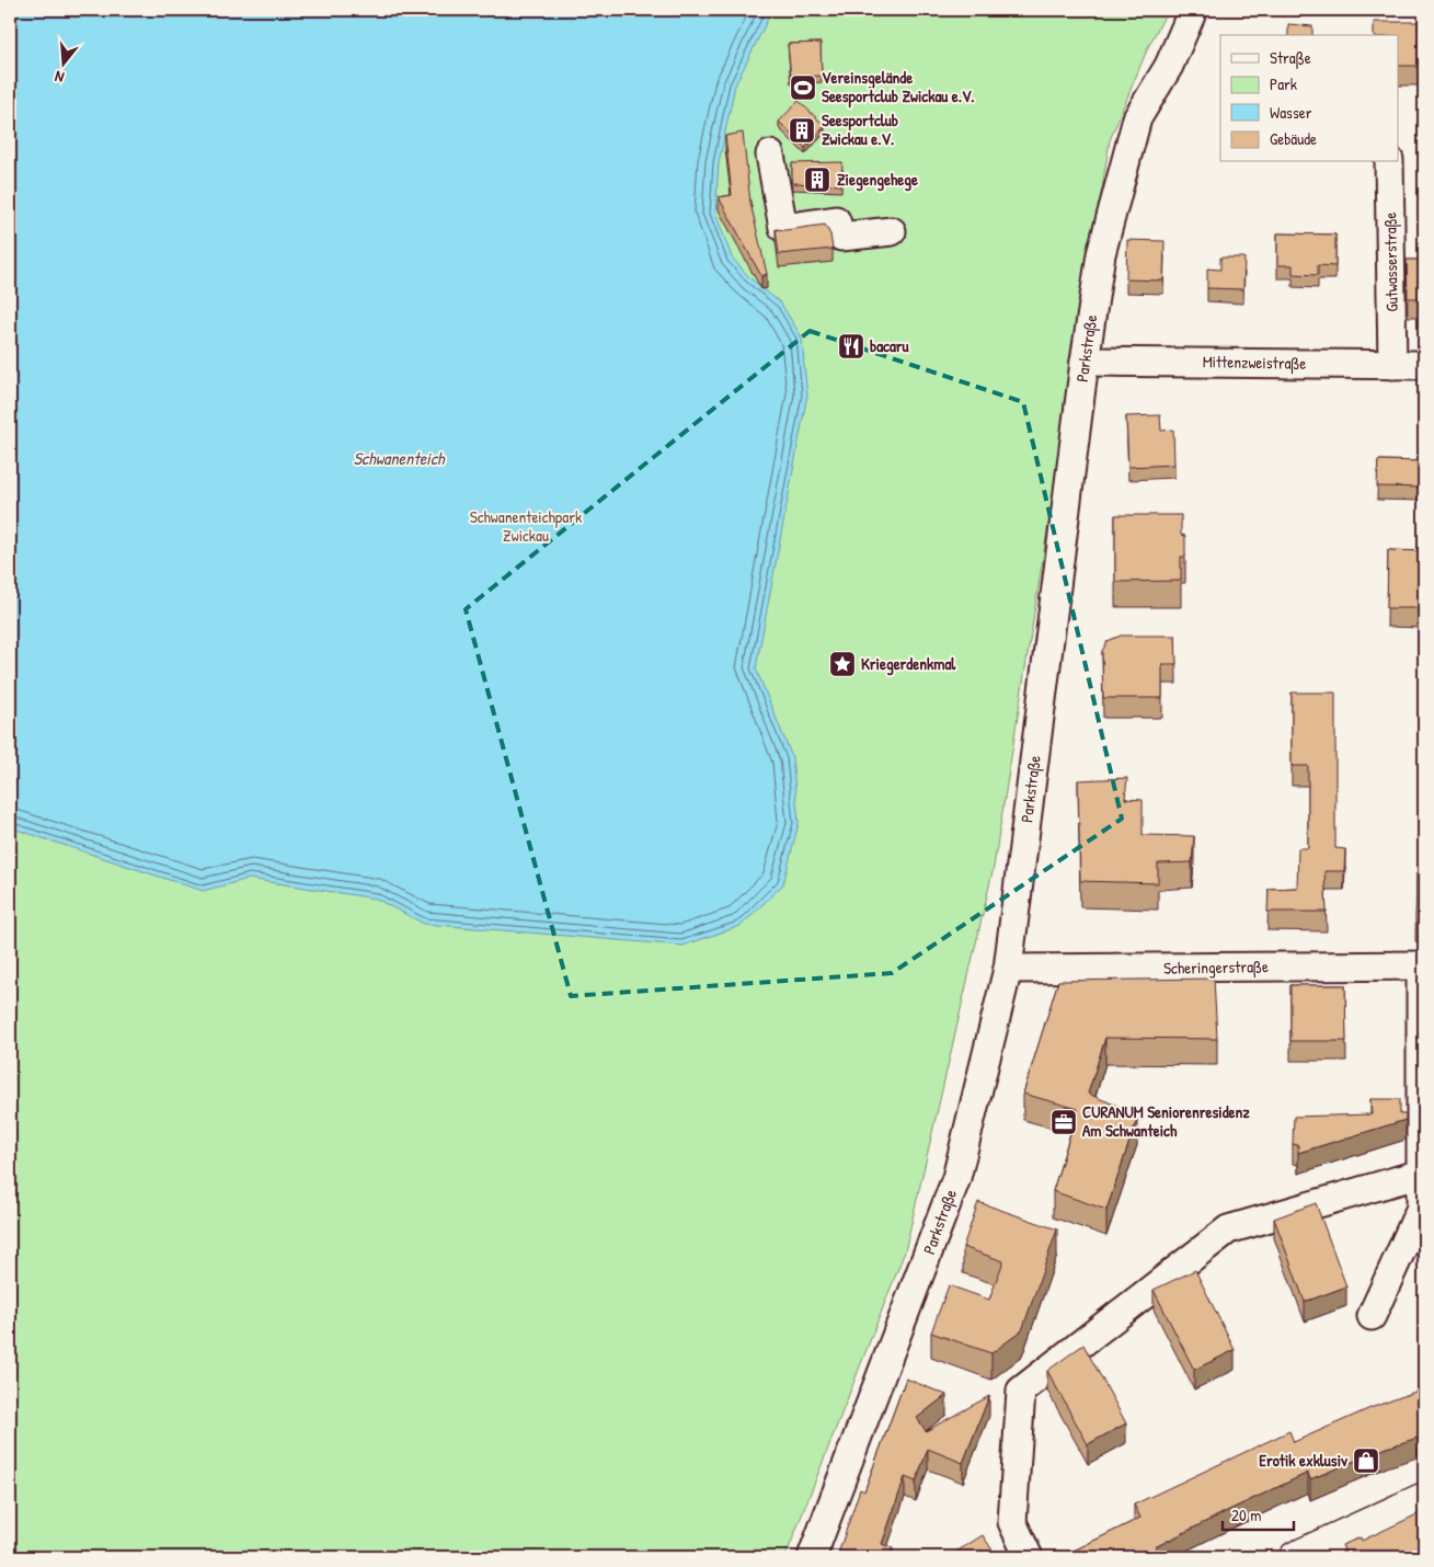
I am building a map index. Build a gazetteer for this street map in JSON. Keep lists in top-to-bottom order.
{
  "streets": {
    "street": [
      "Gutwasserstraße",
      "Parkstraße",
      "Mittenzweistraße",
      "Scheringerstraße"
    ]
  },
  "crossings": [
    ["Gutwasserstraße", "Mittenzweistraße"],
    ["Parkstraße", "Mittenzweistraße"],
    ["Parkstraße", "Scheringerstraße"]
  ],
  "water": ["Schwanenteich"],
  "parks": ["Schwanenteichpark Zwickau"],
  "places": {
    "sports": ["Vereinsgelände Seesportclub Zwickau e.V."],
    "building": ["Seesportclub Zwickau e.V.", "Ziegengehege"],
    "restaurant": ["bacaru"],
    "place": ["Kriegerdenkmal"],
    "office": ["CURANUM Seniorenresidenz Am Schwanteich"],
    "shop": ["Erotik exklusiv"]
  },
  "legend": [
    "Straße",
    "Park",
    "Wasser",
    "Gebäude"
  ],
  "scale_bar": "20 m",
  "north": "bottom"
}
